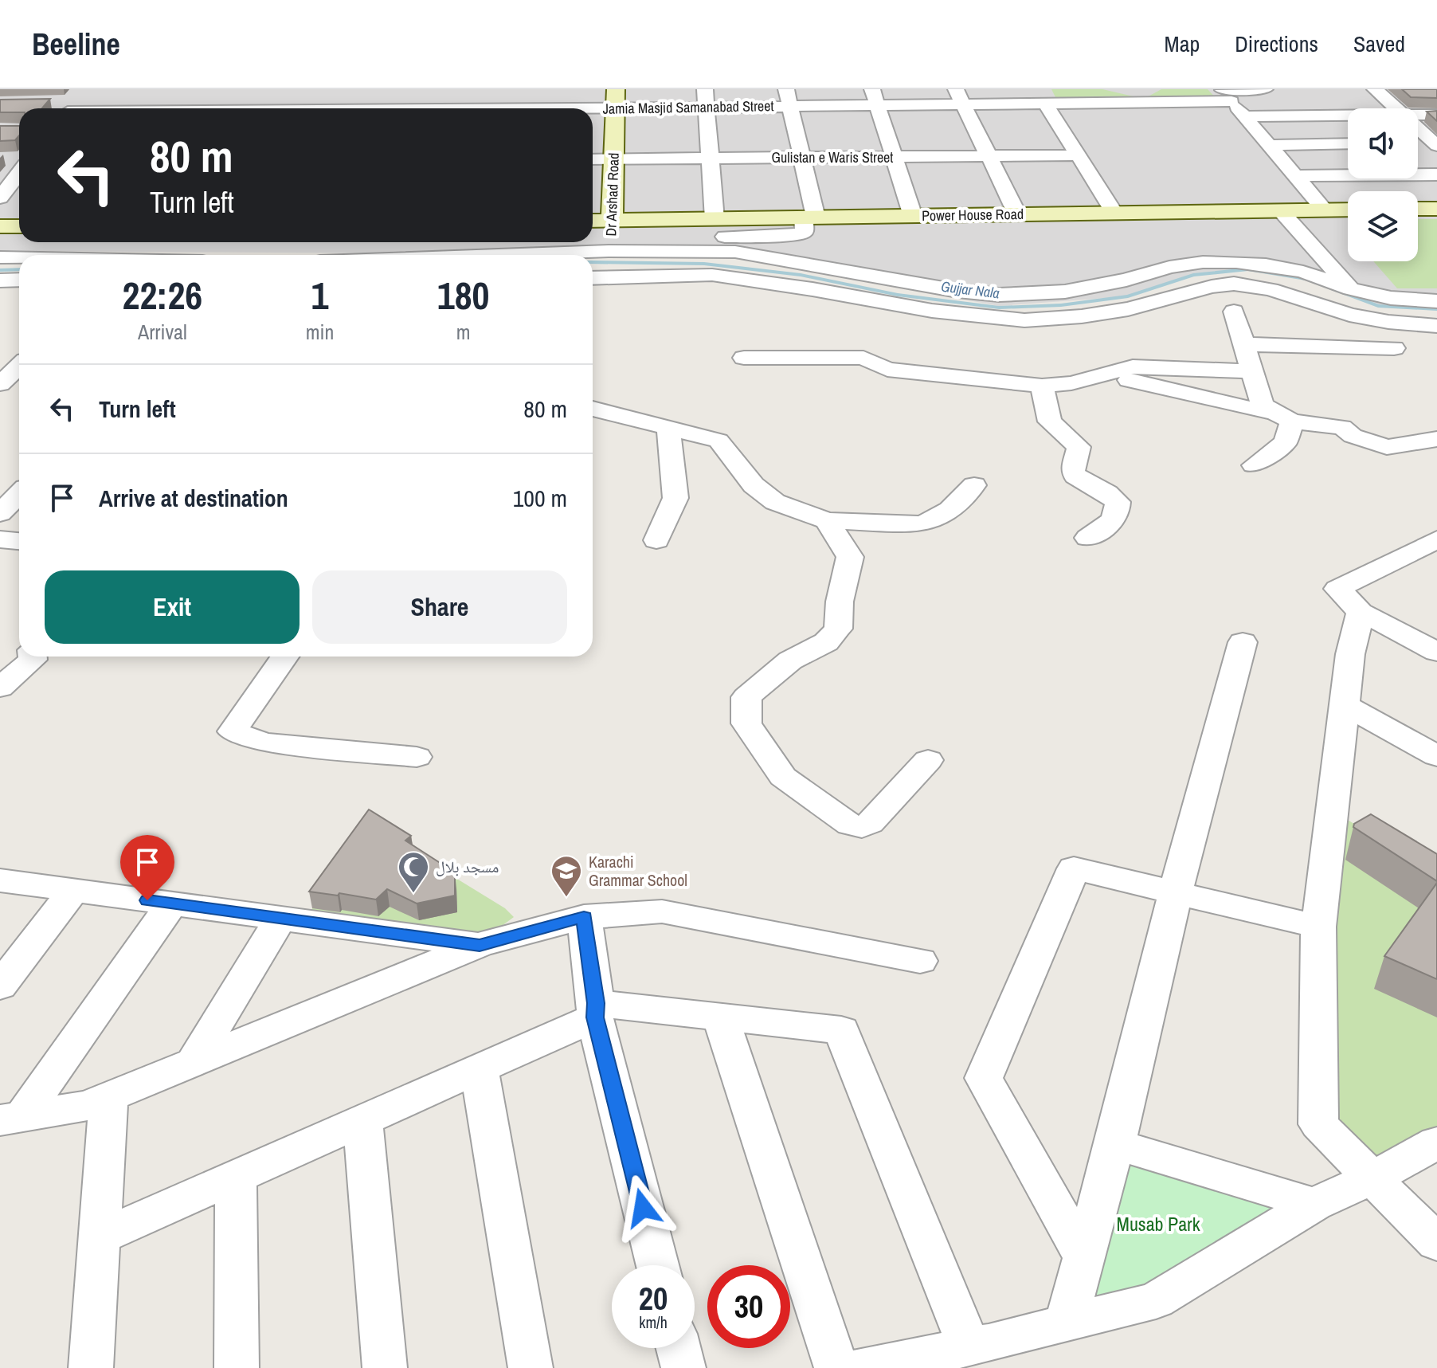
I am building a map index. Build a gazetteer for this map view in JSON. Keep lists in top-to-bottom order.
{
  "streets": {
    "street": [
      "Jamia Masjid Samanabad Street",
      "Gulistan e Waris Street",
      "Dr Arshad Road",
      "Power House Road"
    ]
  },
  "crossings": [
    ["Jamia Masjid Samanabad Street", "Dr Arshad Road"],
    ["Gulistan e Waris Street", "Dr Arshad Road"],
    ["Dr Arshad Road", "Power House Road"]
  ],
  "water": ["Gujjar Nala"],
  "parks": ["Musab Park"],
  "places": {
    "mosque": ["مسجد بلال"],
    "school or university": ["Karachi Grammar School"]
  },
  "page": {
    "header": "Beeline",
    "nav": ["Map", "Directions", "Saved"],
    "turn": ["80 m", "Turn left"],
    "eta": [
      "22:26",
      "Arrival",
      "1",
      "min",
      "180",
      "m"
    ],
    "list": [
      {
        "name": "Turn left",
        "value": "80 m"
      },
      {
        "name": "Arrive at destination",
        "value": "100 m"
      }
    ],
    "buttons": ["Exit", "Share"],
    "speed": "20 km/h",
    "limit": "30"
  }
}
